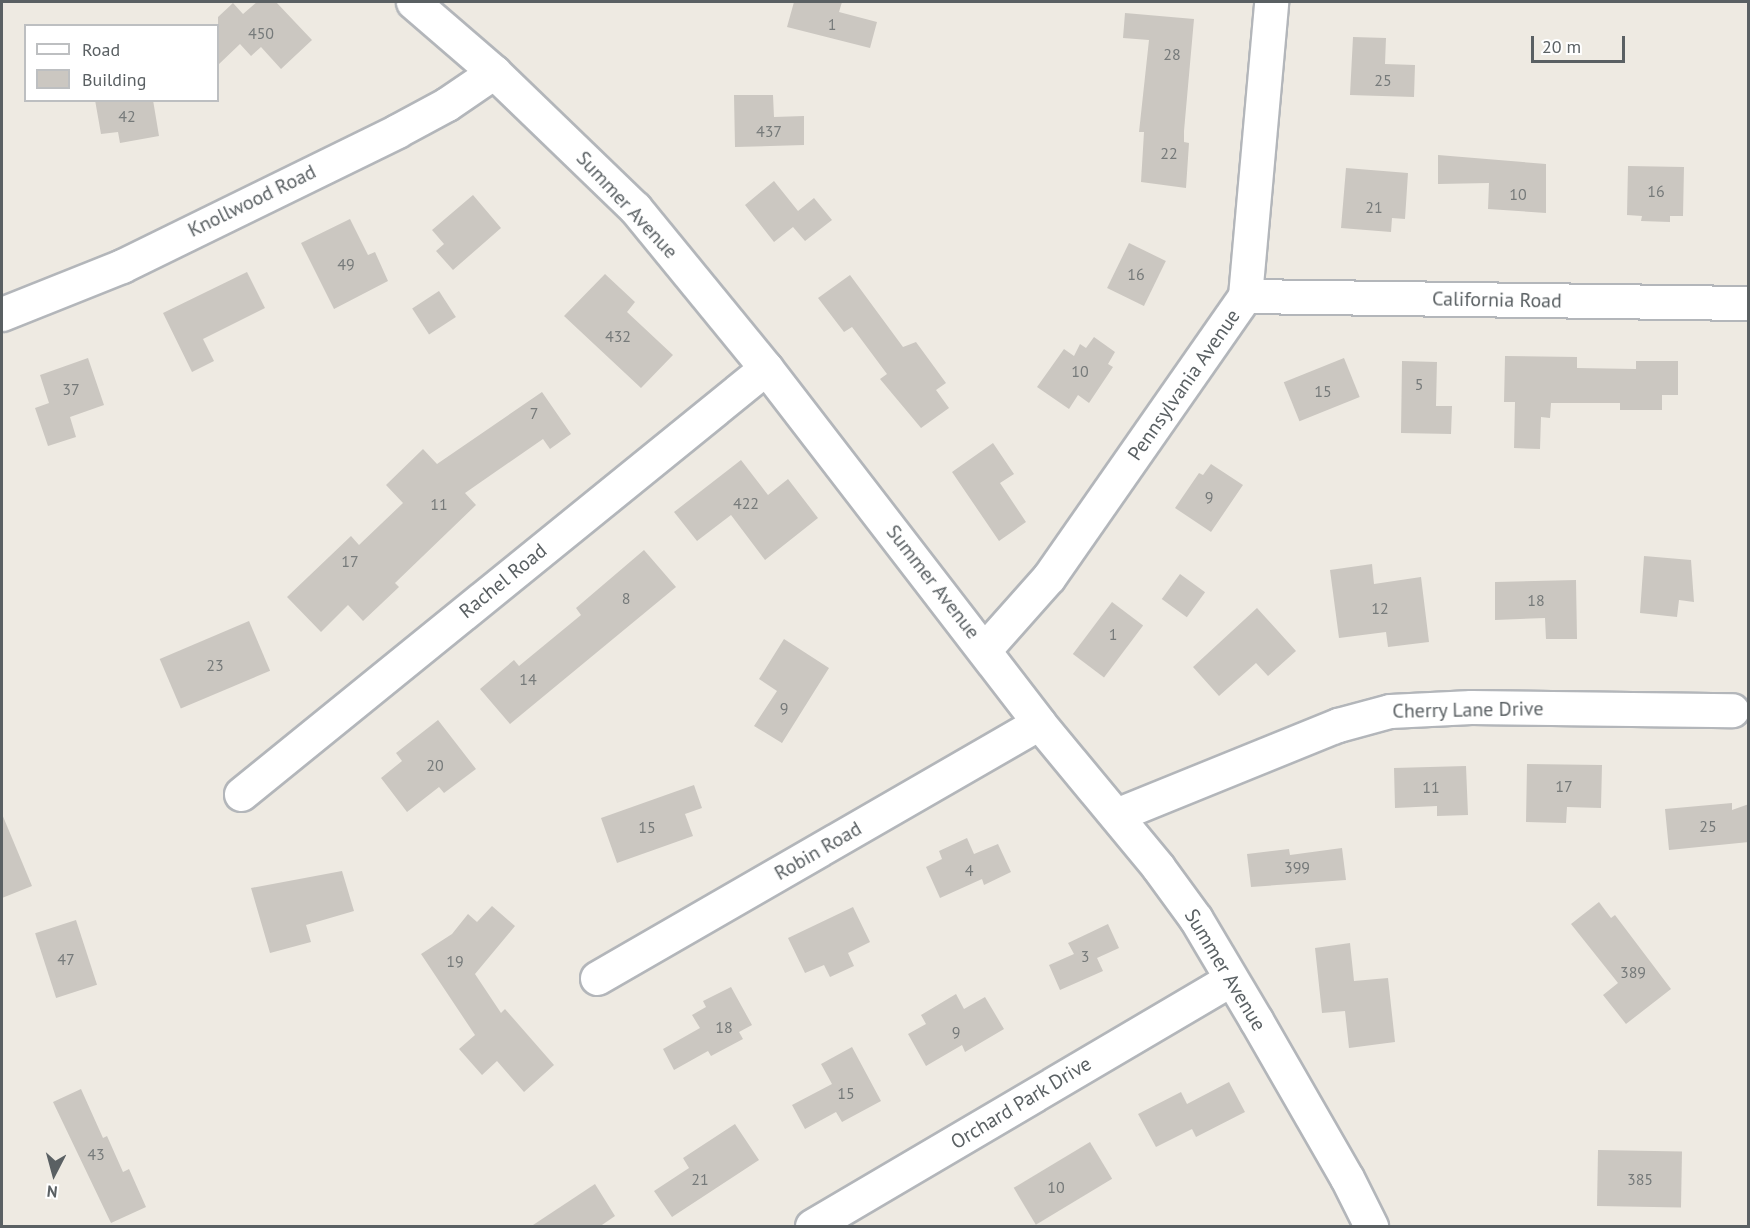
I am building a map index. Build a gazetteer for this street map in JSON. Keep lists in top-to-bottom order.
{
  "streets": {
    "street": [
      "Knollwood Road",
      "Summer Avenue",
      "California Road",
      "Pennsylvania Avenue",
      "Rachel Road",
      "Cherry Lane Drive",
      "Robin Road",
      "Orchard Park Drive"
    ]
  },
  "crossings": [
    ["Knollwood Road", "Summer Avenue"],
    ["Summer Avenue", "Pennsylvania Avenue"],
    ["Summer Avenue", "Rachel Road"],
    ["Summer Avenue", "Cherry Lane Drive"],
    ["Summer Avenue", "Robin Road"],
    ["Summer Avenue", "Orchard Park Drive"],
    ["California Road", "Pennsylvania Avenue"]
  ],
  "house_numbers": [
    "1",
    "450",
    "28",
    "25",
    "42",
    "437",
    "22",
    "16",
    "10",
    "21",
    "49",
    "16",
    "432",
    "10",
    "5",
    "37",
    "15",
    "7",
    "9",
    "422",
    "11",
    "17",
    "8",
    "18",
    "12",
    "1",
    "23",
    "14",
    "9",
    "20",
    "17",
    "11",
    "25",
    "15",
    "399",
    "4",
    "3",
    "47",
    "19",
    "389",
    "18",
    "9",
    "15",
    "43",
    "21",
    "385",
    "10"
  ],
  "legend": ["Road", "Building"],
  "scale_bar": "20 m",
  "north": "bottom"
}
